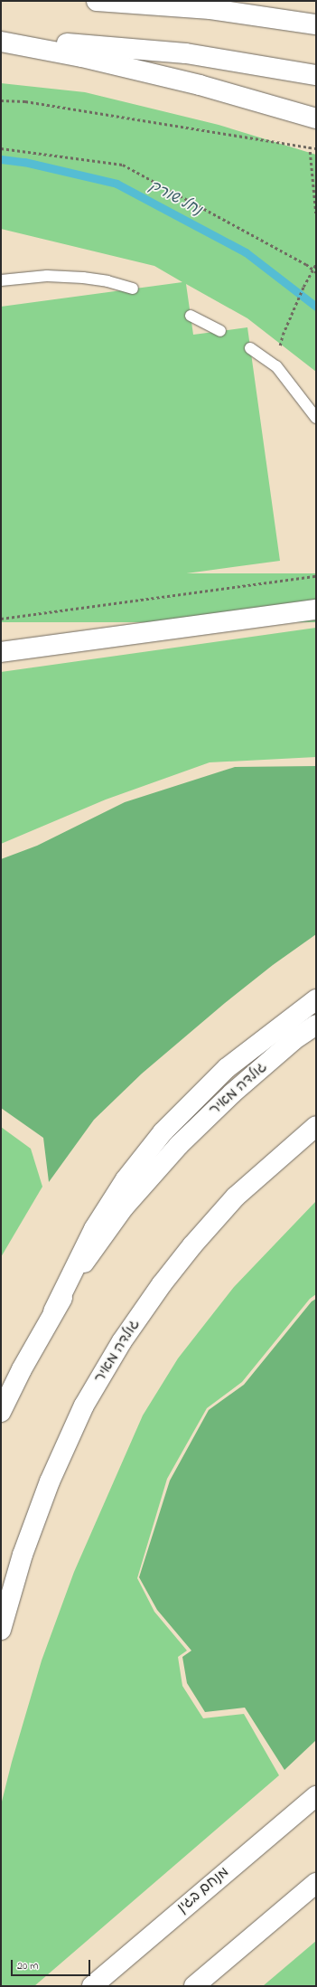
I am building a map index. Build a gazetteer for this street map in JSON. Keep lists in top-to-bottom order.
{
  "streets": {
    "main road": ["גולדה מאיר", "מנחם בגין"]
  },
  "water": ["נחל שורק"],
  "scale_bar": "20 m"
}
